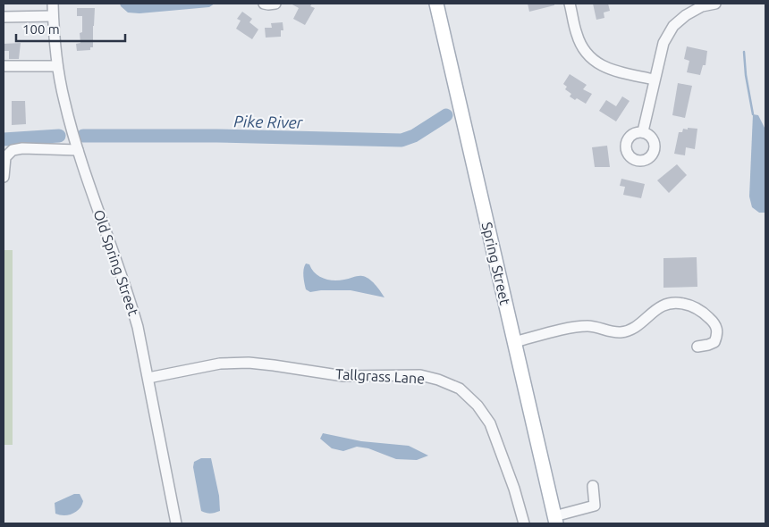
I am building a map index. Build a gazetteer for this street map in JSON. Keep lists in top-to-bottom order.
{
  "streets": {
    "main road": ["Spring Street"],
    "street": ["Old Spring Street", "Tallgrass Lane"]
  },
  "crossings": [
    ["Old Spring Street", "Tallgrass Lane"]
  ],
  "water": ["Pike River"],
  "scale_bar": "100 m"
}
